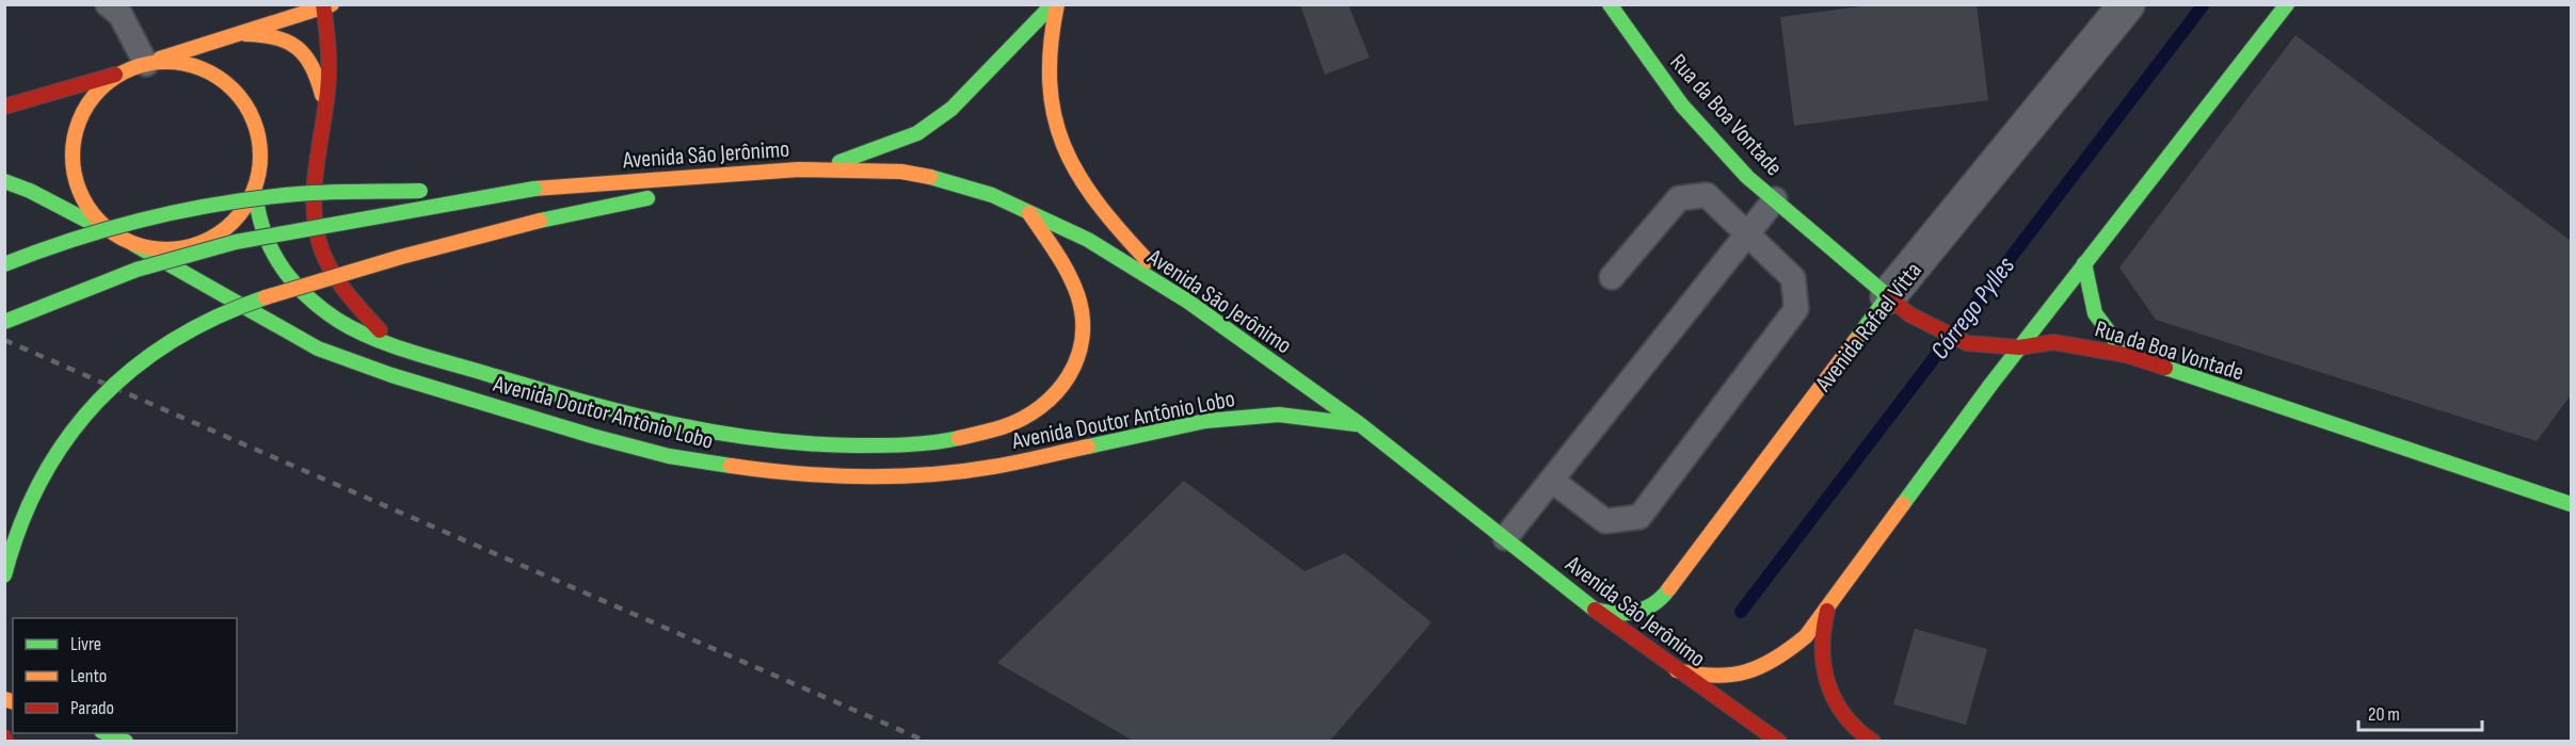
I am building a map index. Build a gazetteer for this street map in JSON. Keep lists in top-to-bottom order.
{
  "streets": {
    "main road": [
      "Rua da Boa Vontade",
      "Avenida São Jerônimo",
      "Avenida Rafael Vitta",
      "Avenida Doutor Antônio Lobo"
    ]
  },
  "crossings": [
    ["Rua da Boa Vontade", "Avenida Rafael Vitta"],
    ["Avenida São Jerônimo", "Avenida Rafael Vitta"],
    ["Avenida São Jerônimo", "Avenida Doutor Antônio Lobo"]
  ],
  "water": ["Córrego Pylles"],
  "legend": ["Livre", "Lento", "Parado"],
  "scale_bar": "20 m"
}
